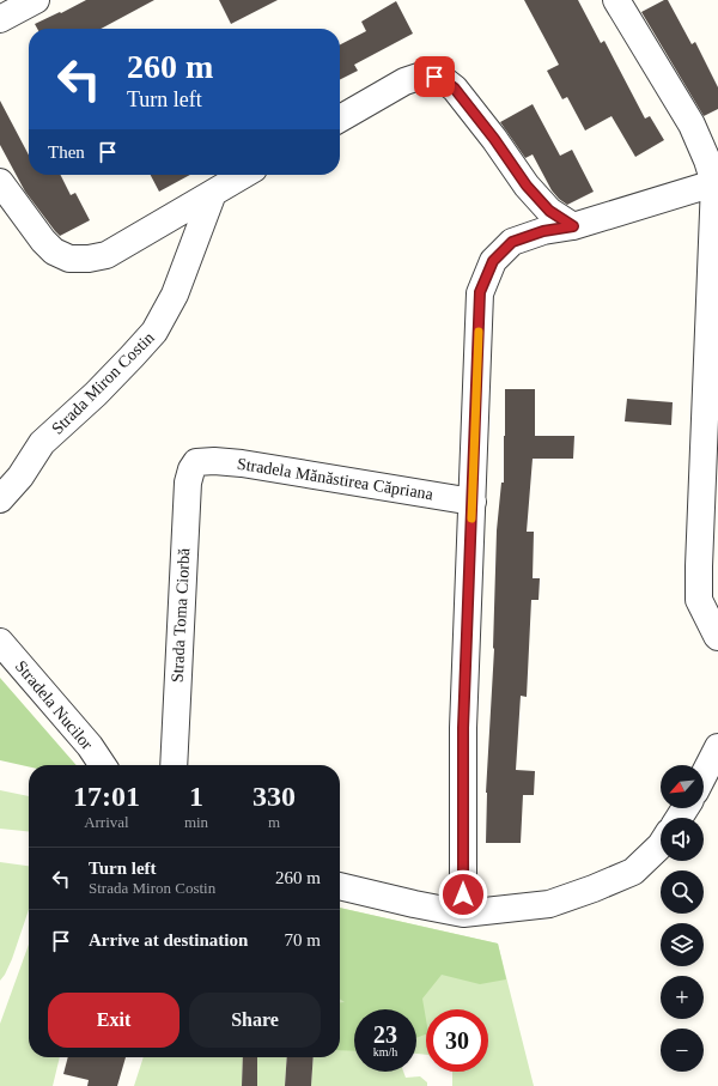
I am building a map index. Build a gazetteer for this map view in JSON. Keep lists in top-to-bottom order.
{
  "streets": {
    "street": [
      "Strada Miron Costin",
      "Stradela Mănăstirea Căpriana",
      "Strada Toma Ciorbă",
      "Stradela Nucilor"
    ]
  },
  "crossings": [
    ["Stradela Mănăstirea Căpriana", "Strada Toma Ciorbă"]
  ],
  "north": "bottom left",
  "page": {
    "turn": ["260 m", "Turn left"],
    "then": "Then",
    "map_buttons": ["+", "−"],
    "eta": [
      "17:01",
      "Arrival",
      "1",
      "min",
      "330",
      "m"
    ],
    "list": [
      {
        "name": "Turn left",
        "note": "Strada Miron Costin",
        "value": "260 m"
      },
      {
        "name": "Arrive at destination",
        "value": "70 m"
      }
    ],
    "buttons": ["Exit", "Share"],
    "speed": "23 km/h",
    "limit": "30"
  }
}
